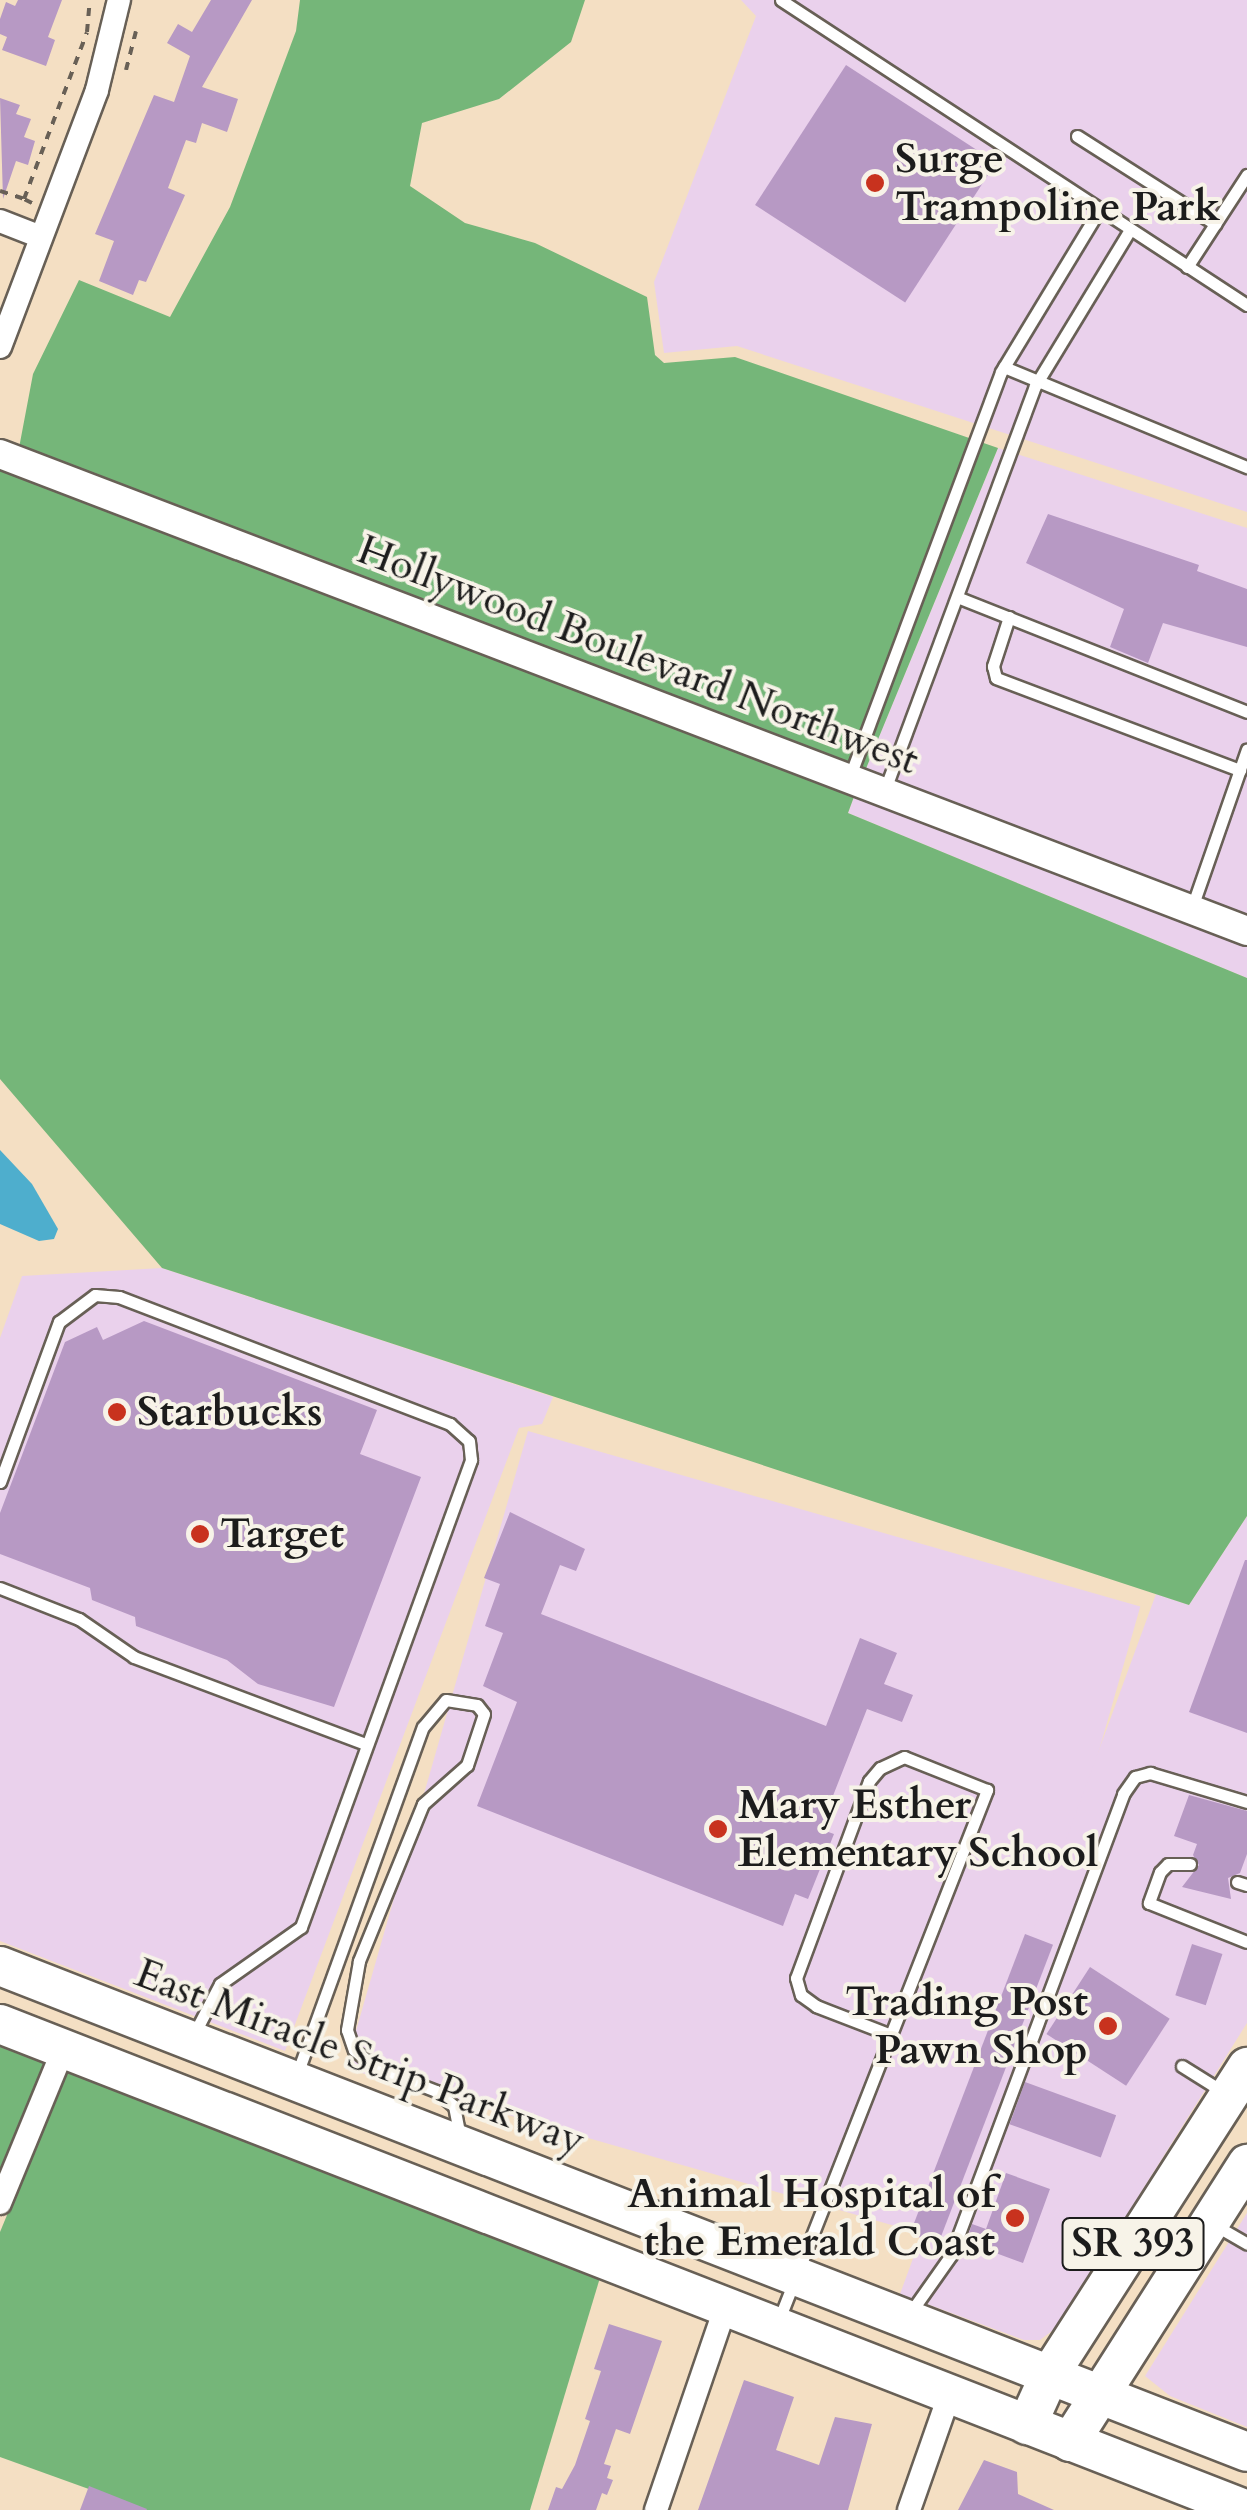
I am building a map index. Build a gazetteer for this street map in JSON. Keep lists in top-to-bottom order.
{
  "streets": {
    "main road": ["East Miracle Strip Parkway", "SR 393"],
    "street": ["Hollywood Boulevard Northwest"]
  },
  "crossings": [
    ["East Miracle Strip Parkway", "SR 393"]
  ],
  "places": [
    "Surge Trampoline Park",
    "Starbucks",
    "Target",
    "Mary Esther Elementary School",
    "Trading Post Pawn Shop",
    "Animal Hospital of the Emerald Coast"
  ]
}
